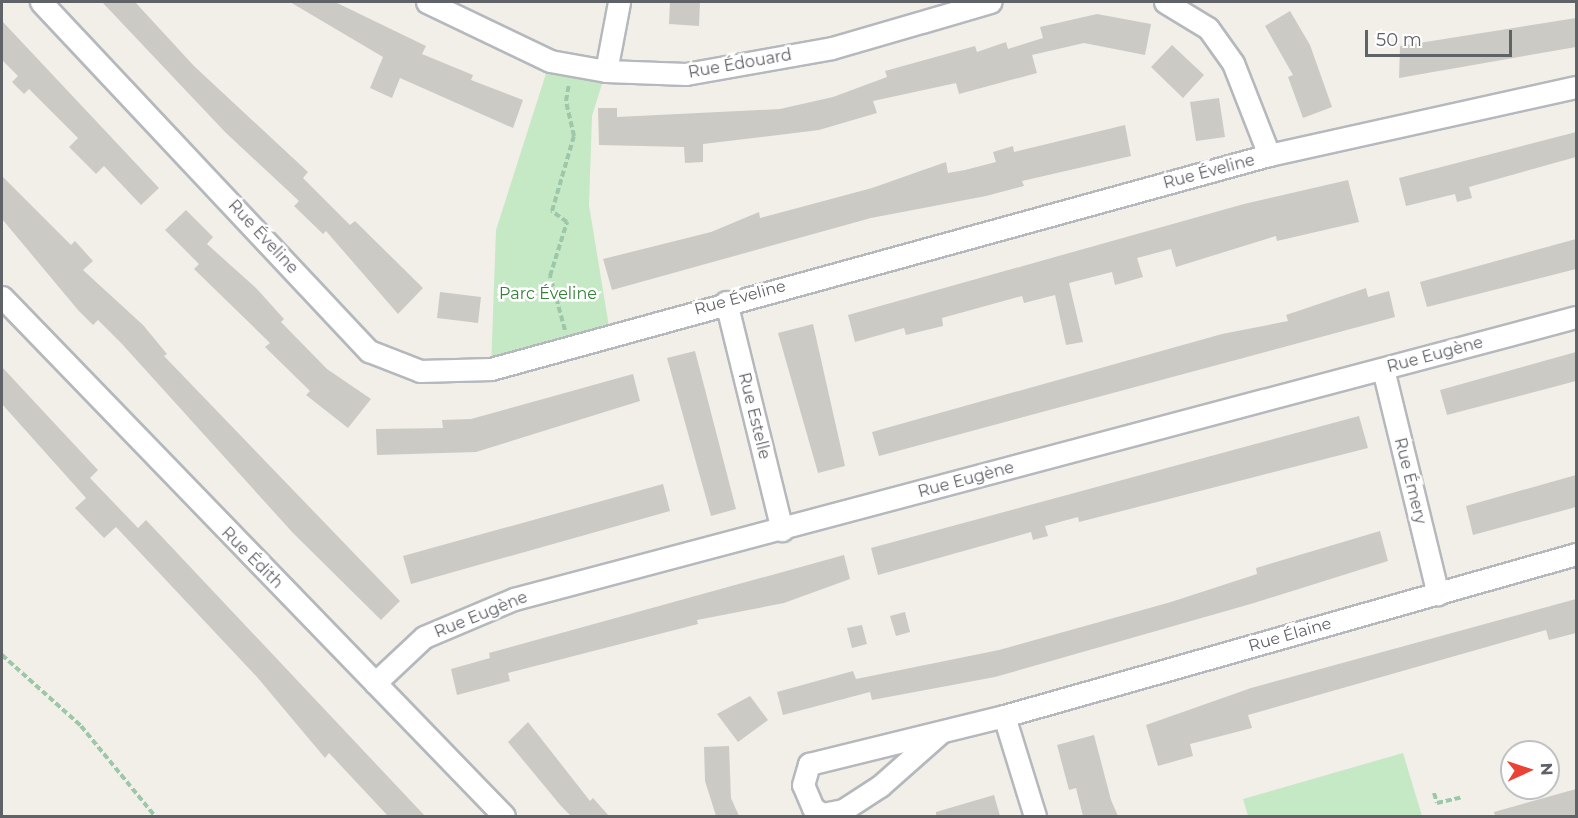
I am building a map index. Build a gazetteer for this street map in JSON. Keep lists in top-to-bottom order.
{
  "streets": {
    "street": [
      "Rue Édouard",
      "Rue Éveline",
      "Rue Eugène",
      "Rue Estelle",
      "Rue Émery",
      "Rue Édith",
      "Rue Élaine"
    ]
  },
  "crossings": [
    ["Rue Éveline", "Rue Estelle"],
    ["Rue Eugène", "Rue Estelle"],
    ["Rue Eugène", "Rue Émery"],
    ["Rue Eugène", "Rue Édith"],
    ["Rue Émery", "Rue Élaine"]
  ],
  "parks": ["Parc Éveline"],
  "scale_bar": "50 m",
  "north": "right"
}
